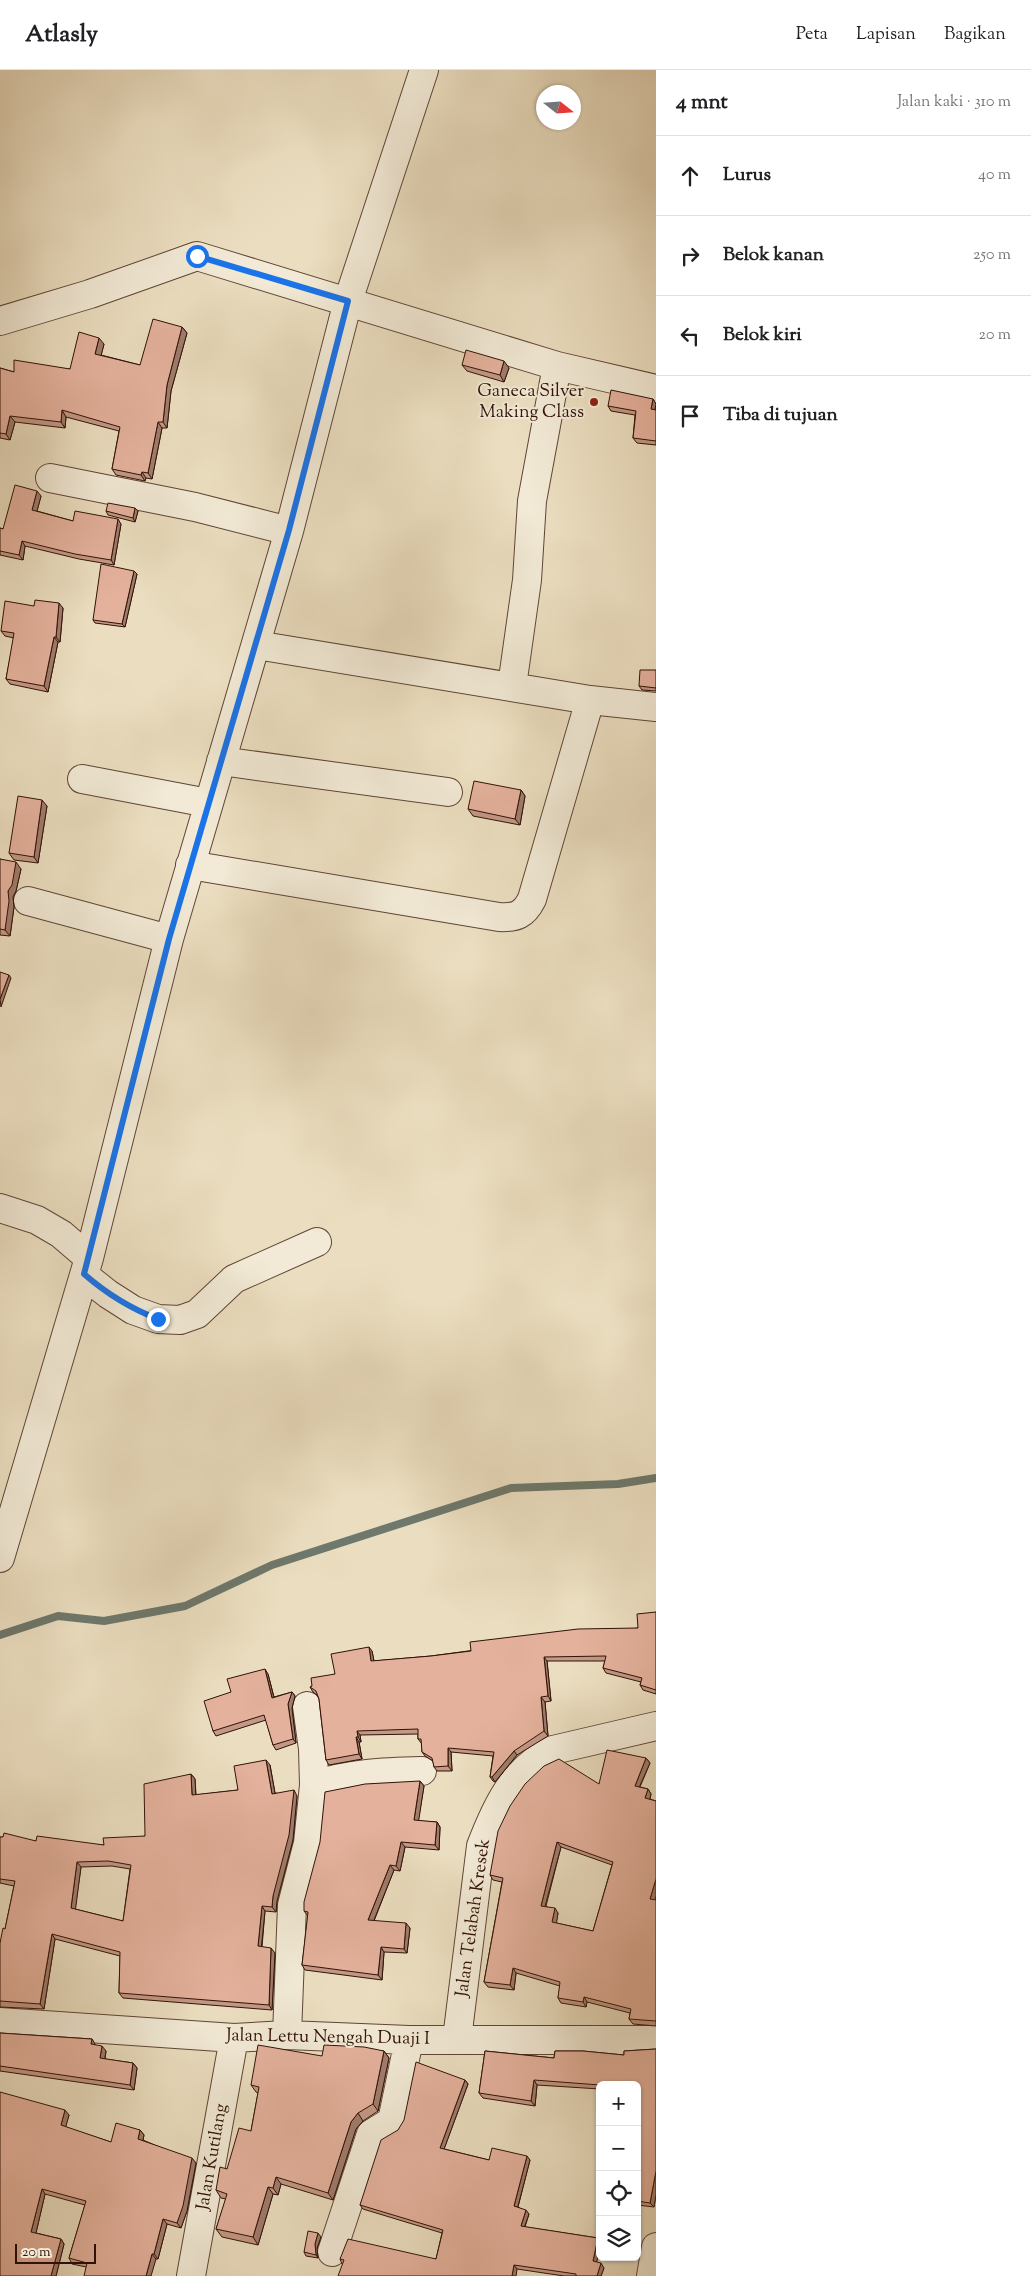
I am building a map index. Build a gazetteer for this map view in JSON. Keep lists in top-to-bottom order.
{
  "streets": {
    "street": ["Jalan Telabah Kresek", "Jalan Lettu Nengah Duaji I", "Jalan Kutilang"]
  },
  "crossings": [
    ["Jalan Telabah Kresek", "Jalan Lettu Nengah Duaji I"],
    ["Jalan Lettu Nengah Duaji I", "Jalan Kutilang"]
  ],
  "places": ["Ganeca Silver Making Class"],
  "scale_bar": "20 m",
  "north": "right",
  "page": {
    "header": "Atlasly",
    "nav": ["Peta", "Lapisan", "Bagikan"],
    "heading": ["4 mnt", "Jalan kaki · 310 m"],
    "list": [
      ["Lurus", "40 m"],
      ["Belok kanan", "250 m"],
      ["Belok kiri", "20 m"],
      "Tiba di tujuan"
    ],
    "map_buttons": ["+", "−"],
    "scale": "20 m"
  }
}
